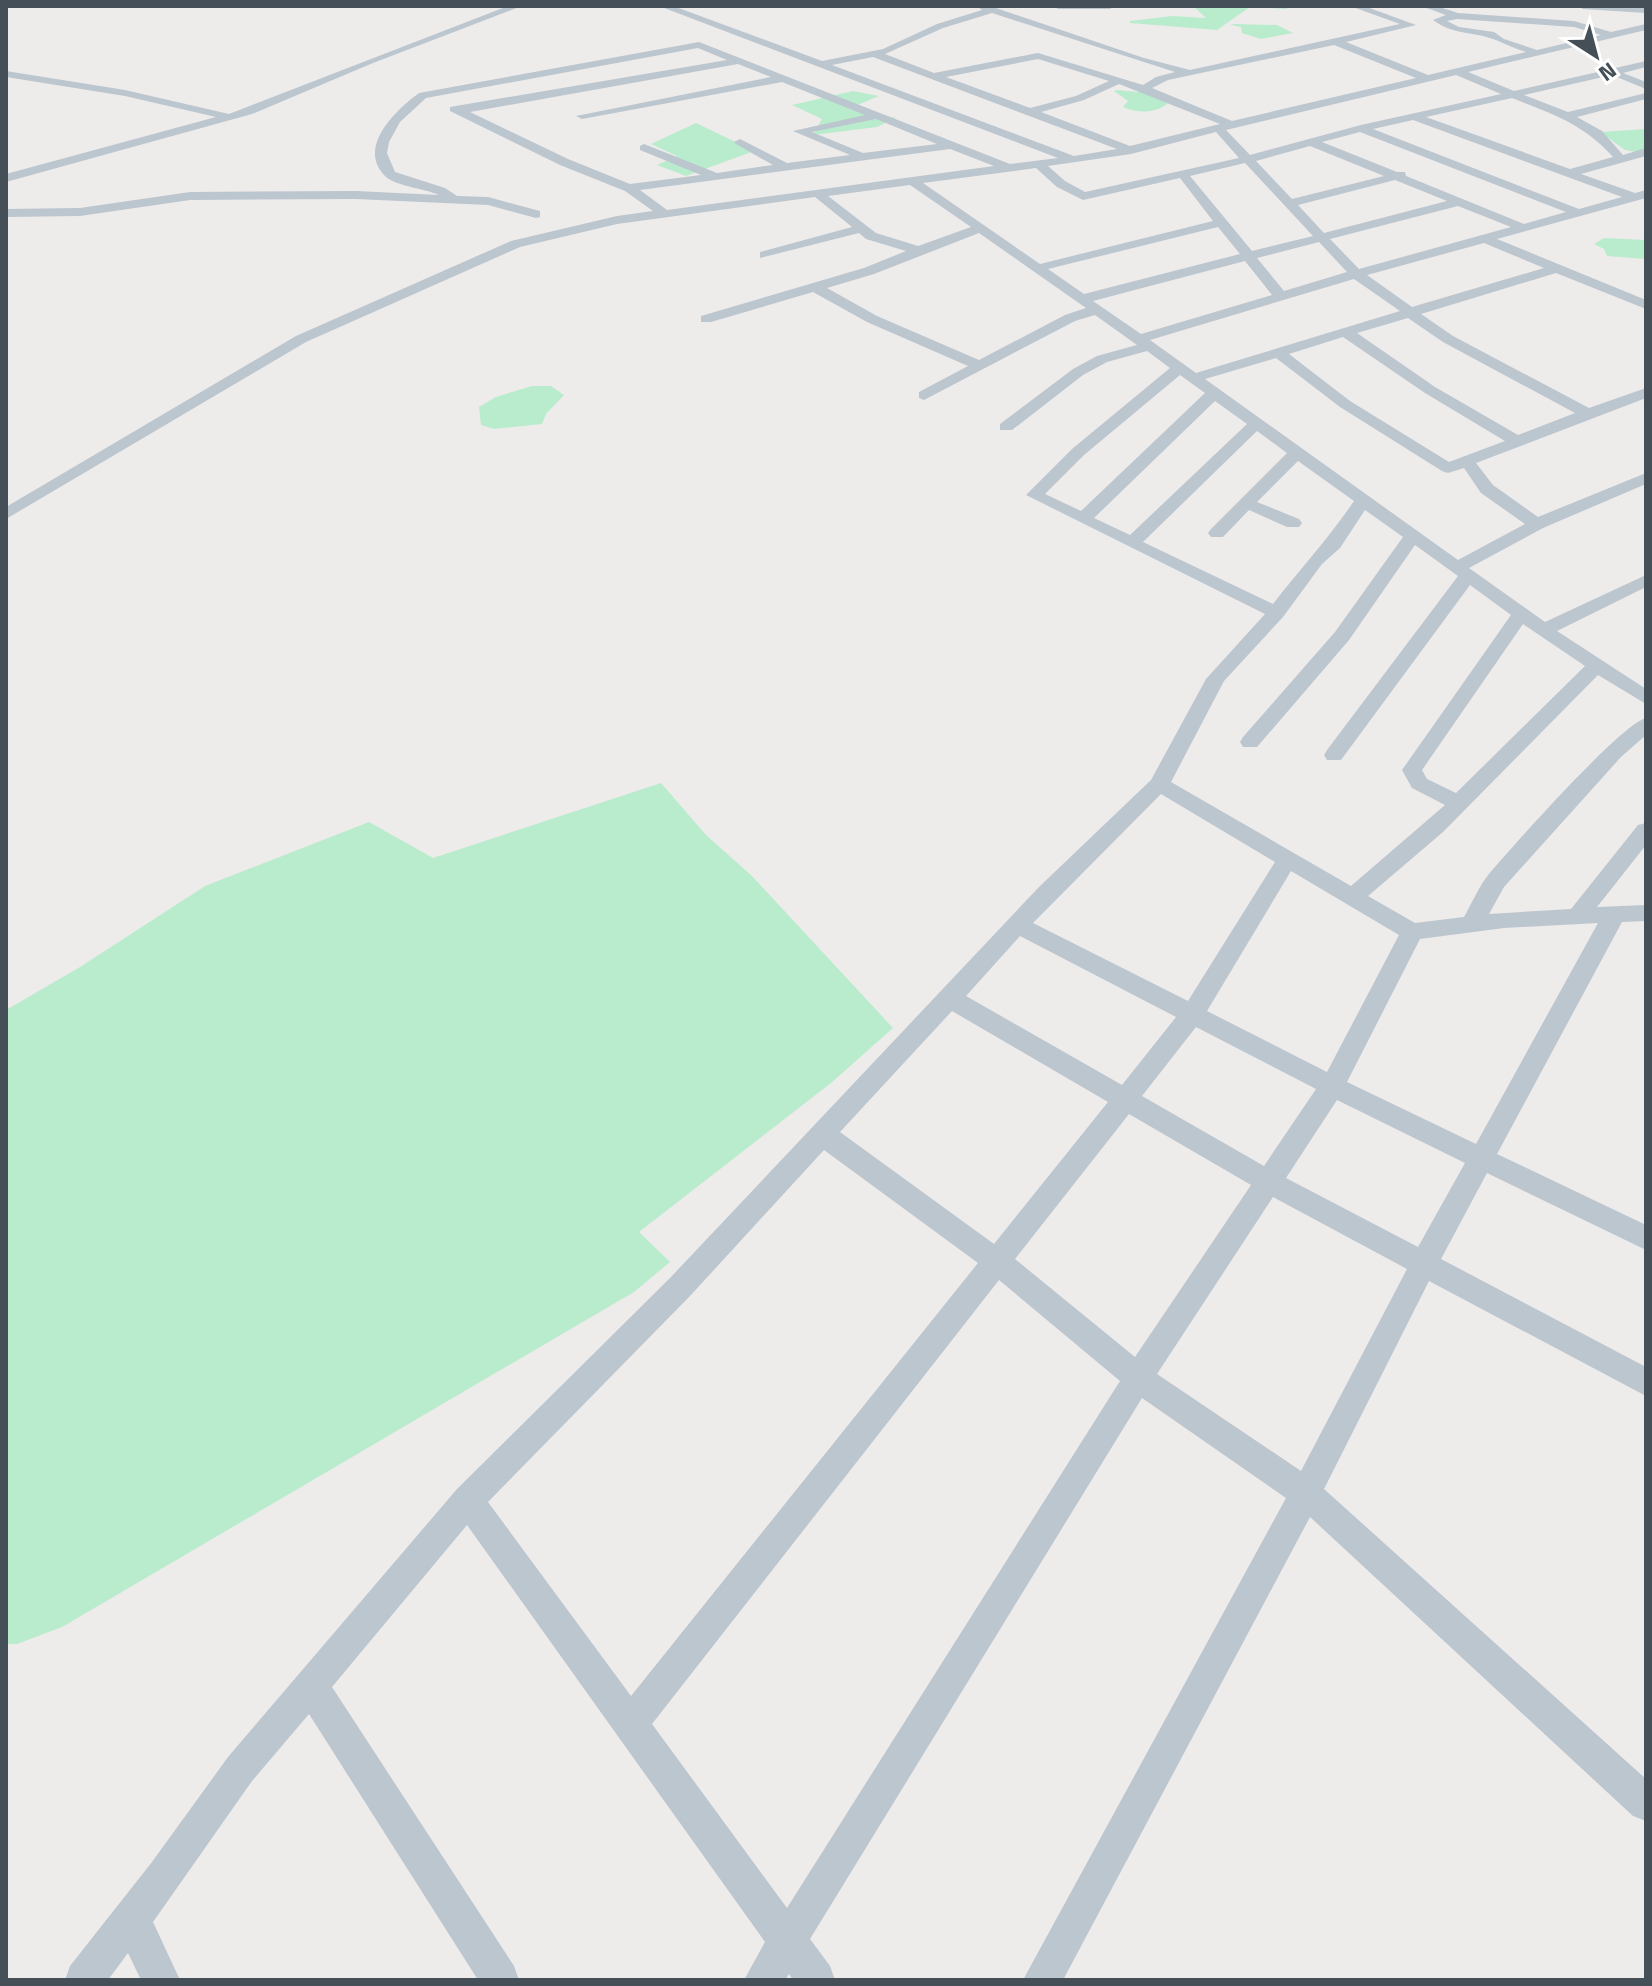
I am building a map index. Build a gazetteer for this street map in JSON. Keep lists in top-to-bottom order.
{
  "north": "bottom right"
}
